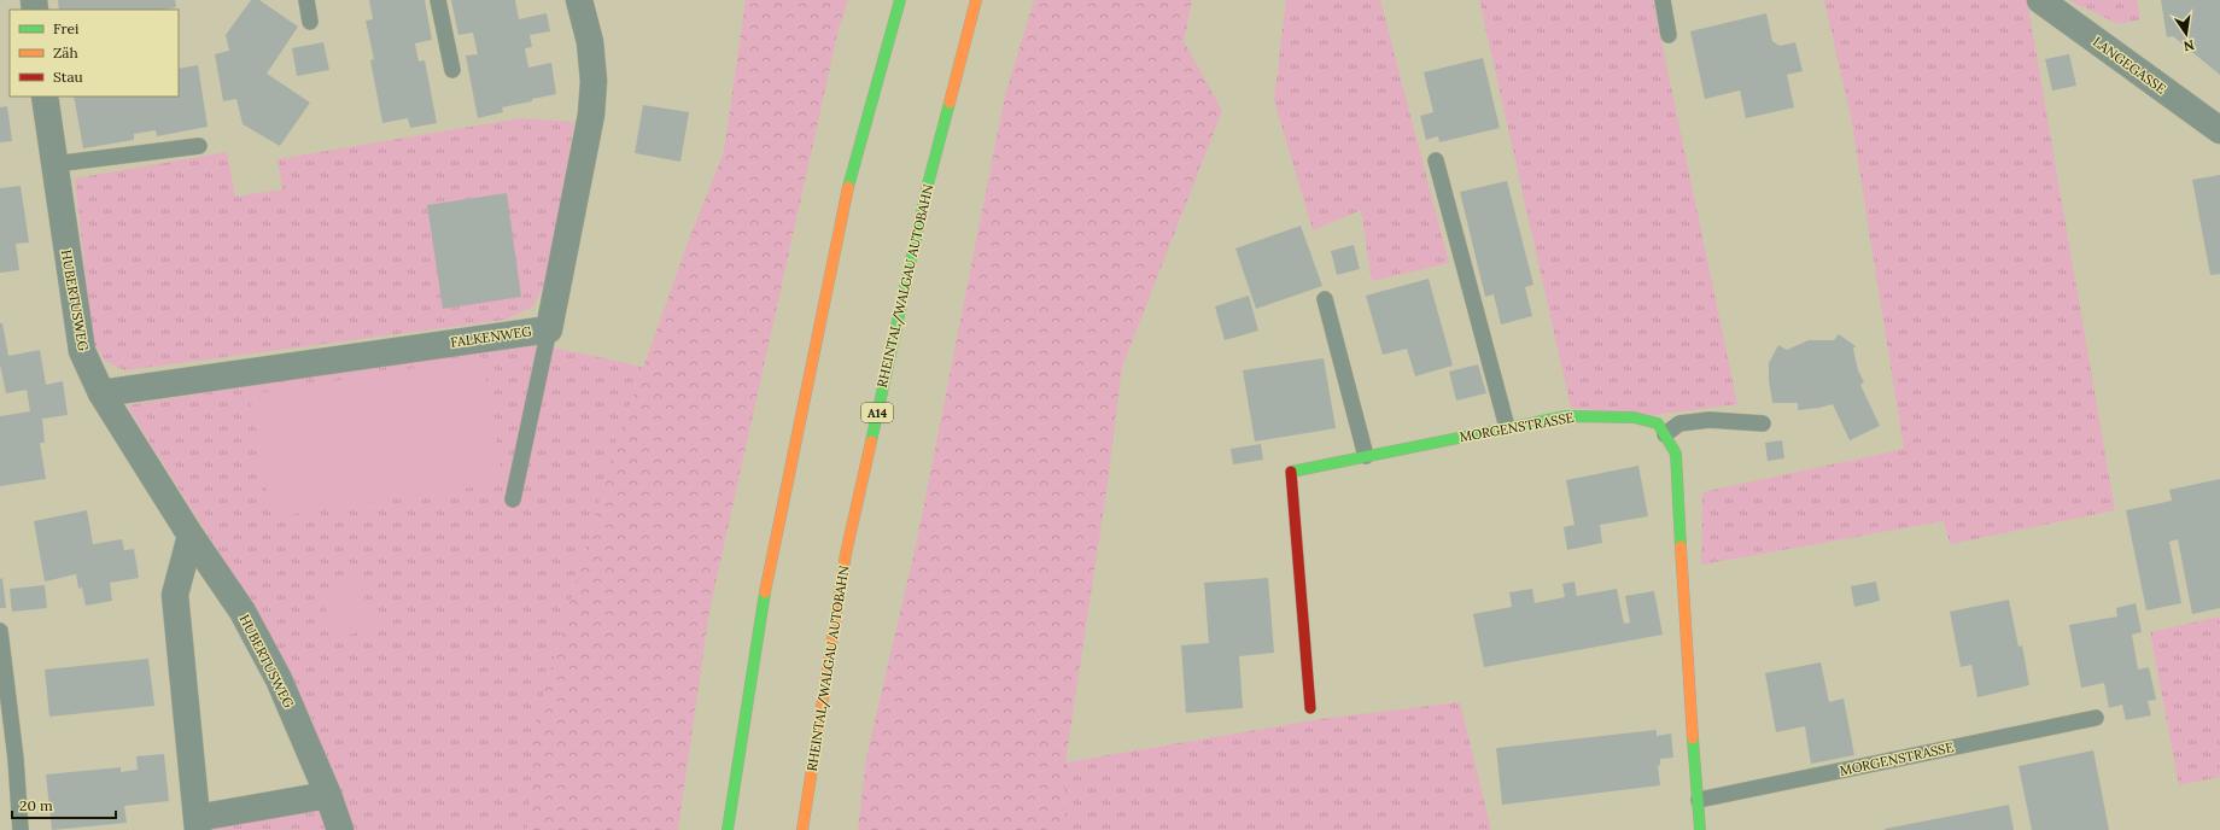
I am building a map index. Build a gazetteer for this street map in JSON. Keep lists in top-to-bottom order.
{
  "streets": {
    "main road": ["RHEINTAL/WALGAU AUTOBAHN", "A14", "MORGENSTRASSE"],
    "street": ["LANGEGASSE", "HUBERTUSWEG", "FALKENWEG"]
  },
  "crossings": [
    ["HUBERTUSWEG", "FALKENWEG"]
  ],
  "legend": ["Frei", "Zäh", "Stau"],
  "scale_bar": "20 m",
  "north": "bottom"
}
